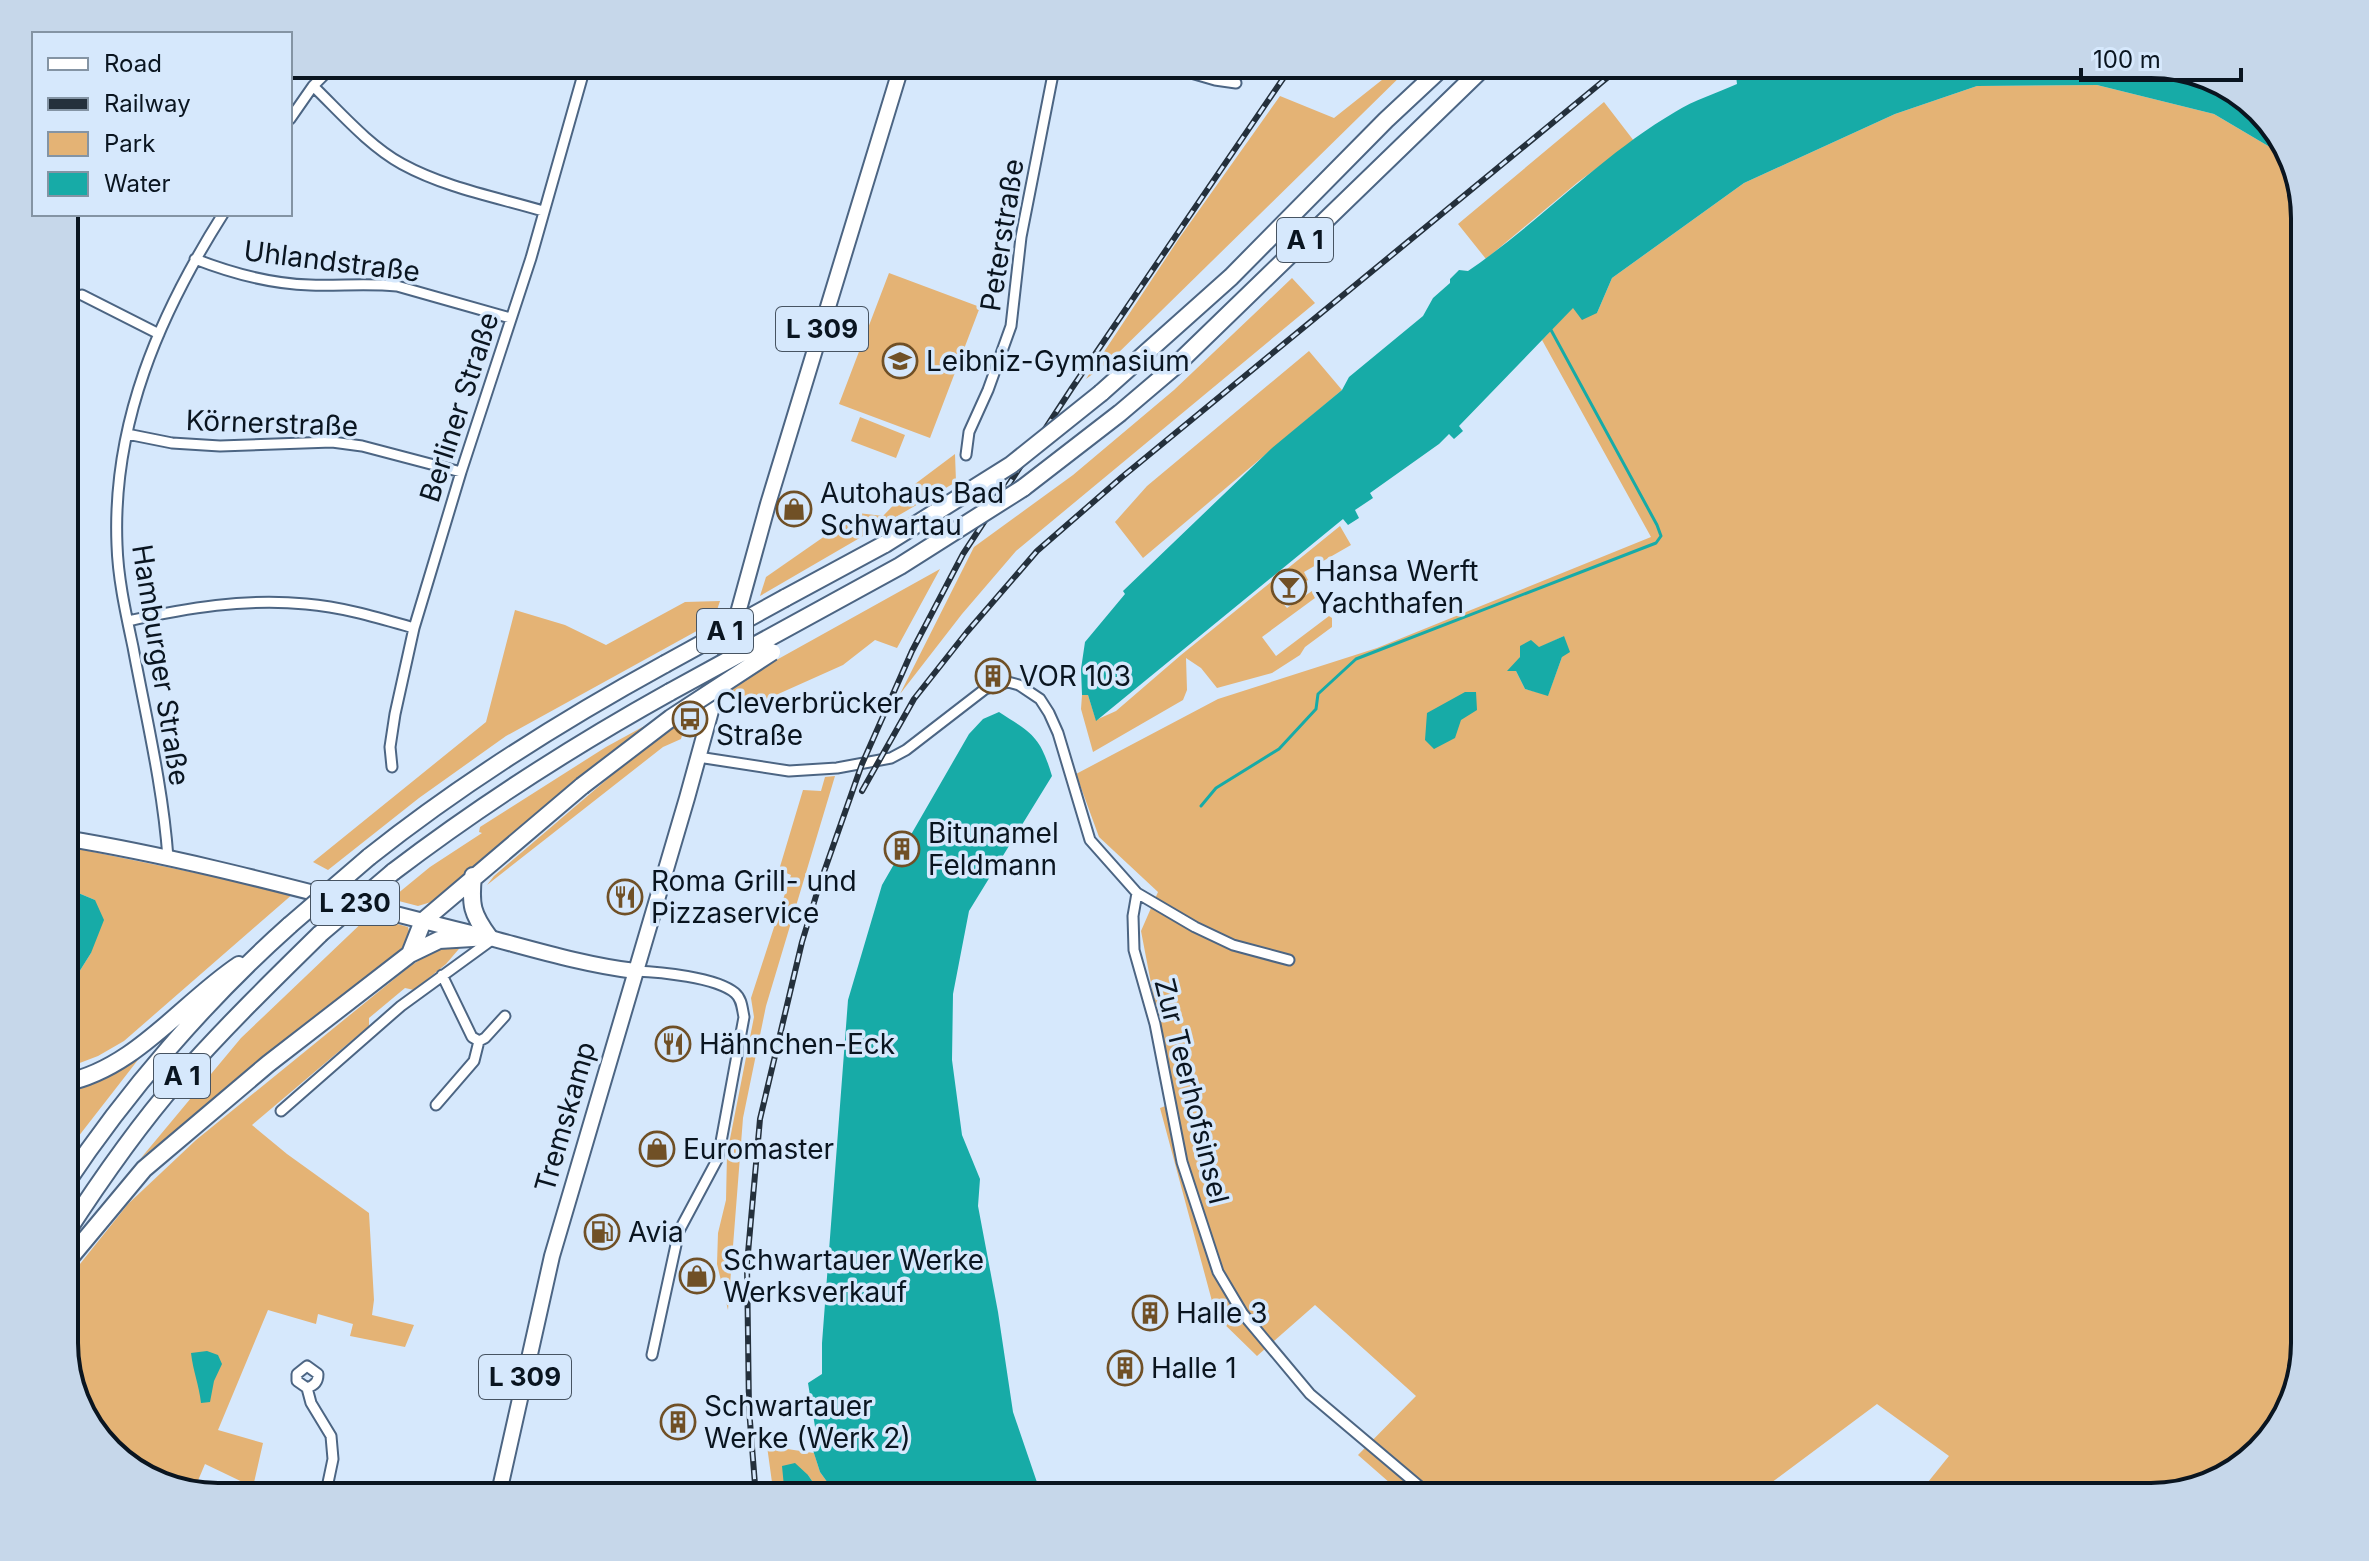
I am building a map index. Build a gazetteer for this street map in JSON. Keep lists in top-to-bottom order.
{
  "streets": {
    "highway": ["A 1"],
    "main road": ["L 309", "L 230", "Tremskamp"],
    "street": [
      "Peterstraße",
      "Uhlandstraße",
      "Berliner Straße",
      "Körnerstraße",
      "Hamburger Straße",
      "Zur Teerhofsinsel"
    ]
  },
  "crossings": [
    ["Uhlandstraße", "Berliner Straße"],
    ["Uhlandstraße", "Hamburger Straße"],
    ["L 309", "Tremskamp"],
    ["Berliner Straße", "Körnerstraße"],
    ["Körnerstraße", "Hamburger Straße"],
    ["Hamburger Straße", "L 230"],
    ["L 230", "Tremskamp"]
  ],
  "places": {
    "school or university": ["Leibniz-Gymnasium"],
    "shop": ["Autohaus Bad Schwartau", "Euromaster", "Schwartauer Werke Werksverkauf"],
    "bar": ["Hansa Werft Yachthafen"],
    "building": [
      "VOR 103",
      "Bitunamel Feldmann",
      "Halle 3",
      "Halle 1",
      "Schwartauer Werke (Werk 2)"
    ],
    "bus stop": ["Cleverbrücker Straße"],
    "restaurant": ["Roma Grill- und Pizzaservice", "Hähnchen-Eck"],
    "fuel station": ["Avia"]
  },
  "legend": [
    "Road",
    "Railway",
    "Park",
    "Water"
  ],
  "scale_bar": "100 m"
}
